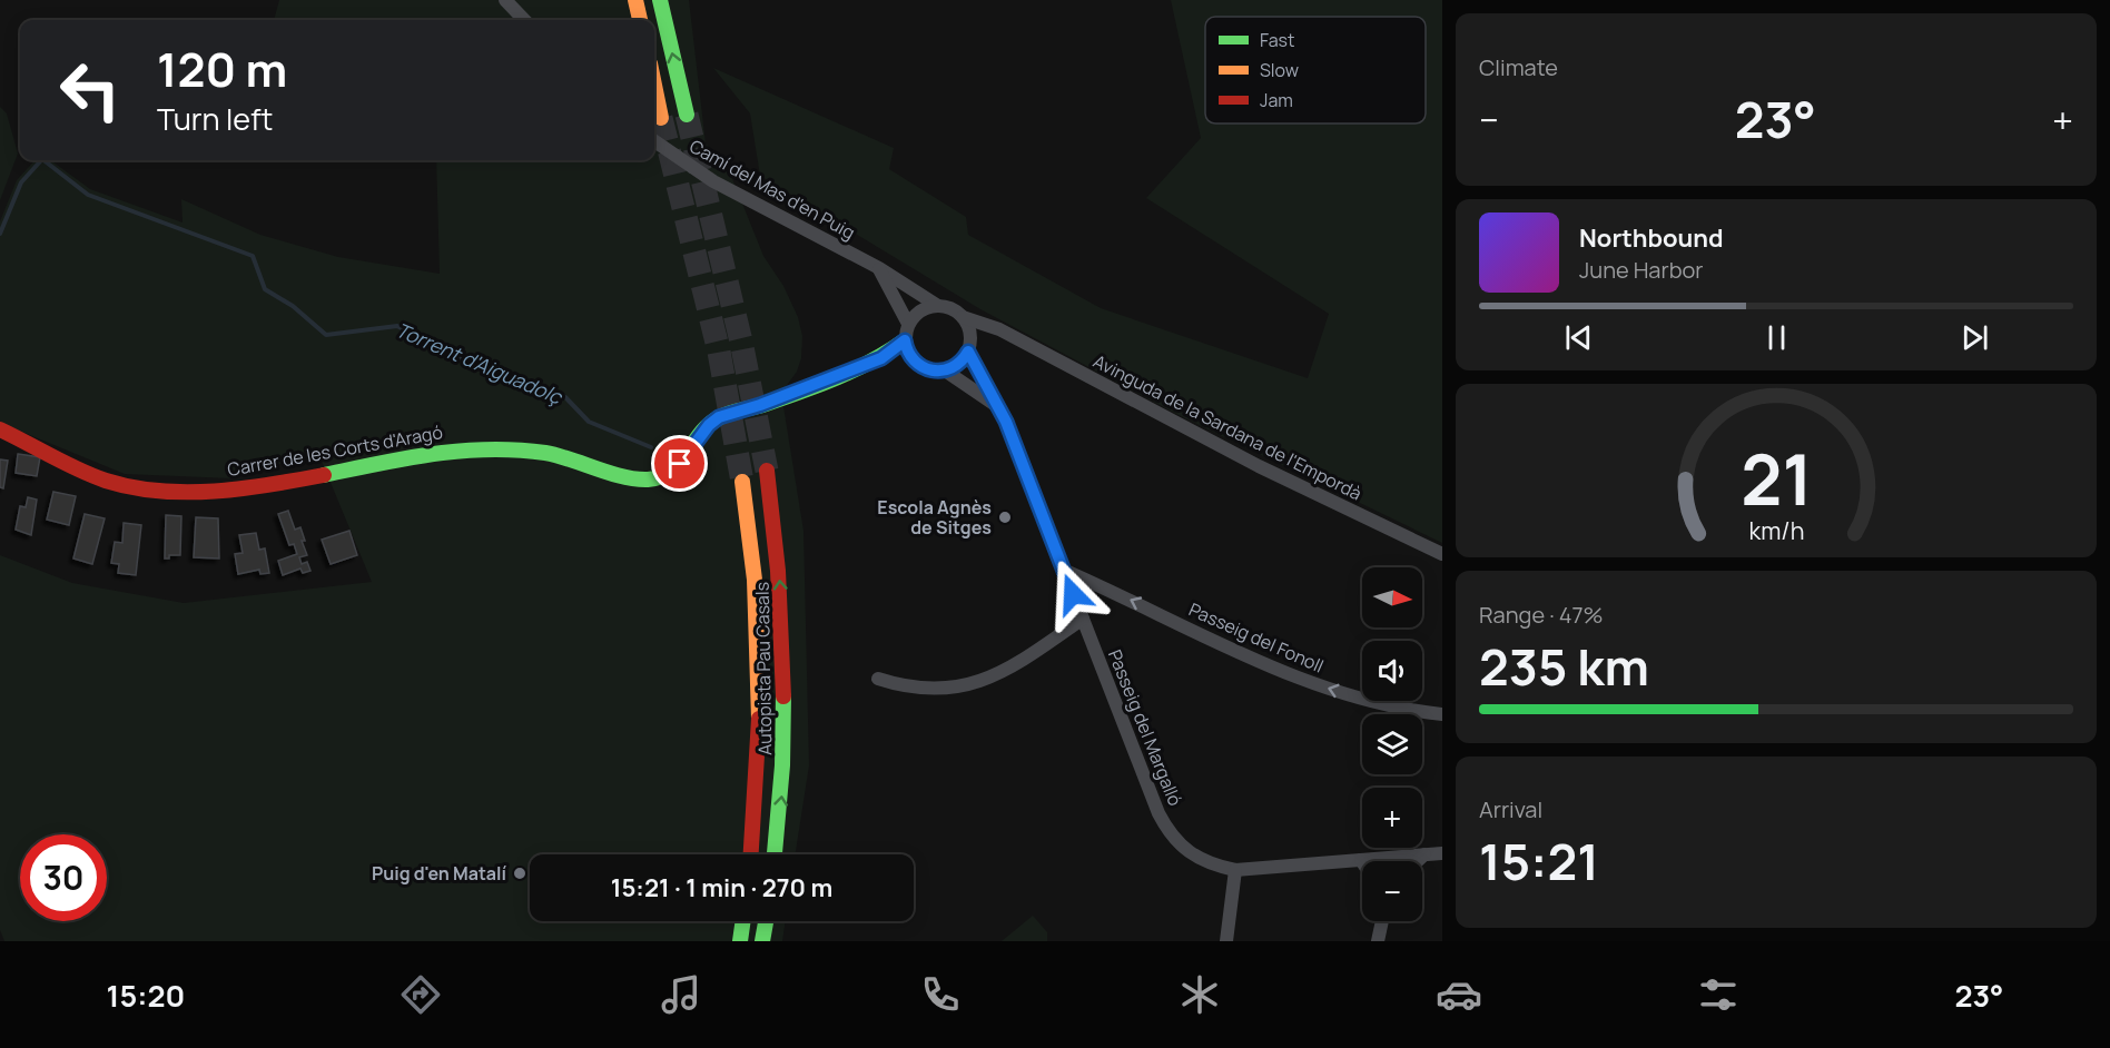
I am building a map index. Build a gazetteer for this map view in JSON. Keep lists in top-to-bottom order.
{
  "streets": {
    "main road": ["Carrer de les Corts d'Aragó", "Autopista Pau Casals"],
    "street": [
      "Camí del Mas d'en Puig",
      "Avinguda de la Sardana de l'Empordà",
      "Passeig del Fonoll",
      "Passeig del Margalló"
    ]
  },
  "crossings": [
    ["Camí del Mas d'en Puig", "Avinguda de la Sardana de l'Empordà"],
    ["Camí del Mas d'en Puig", "Carrer de les Corts d'Aragó"],
    ["Camí del Mas d'en Puig", "Passeig del Margalló"],
    ["Avinguda de la Sardana de l'Empordà", "Carrer de les Corts d'Aragó"],
    ["Avinguda de la Sardana de l'Empordà", "Passeig del Margalló"],
    ["Carrer de les Corts d'Aragó", "Passeig del Margalló"],
    ["Passeig del Fonoll", "Passeig del Margalló"]
  ],
  "one_way": ["Passeig del Fonoll"],
  "water": ["Torrent d'Aiguadolç"],
  "places": ["Escola Agnès de Sitges", "Puig d'en Matalí"],
  "legend": ["Fast", "Slow", "Jam"],
  "north": "right",
  "page": {
    "tile": [
      "Climate",
      ["Range · 47%", "235 km"],
      ["Arrival", "15:21"]
    ],
    "turn": ["120 m", "Turn left"],
    "heat": ["−", "23°", "+"],
    "song": ["Northbound", "June Harbor"],
    "map_buttons": ["+", "−"],
    "limit": "30",
    "trip": "15:21 · 1 min · 270 m",
    "tabs": ["15:20", "23°"],
    "gauge": ["21", "km/h"]
  }
}
